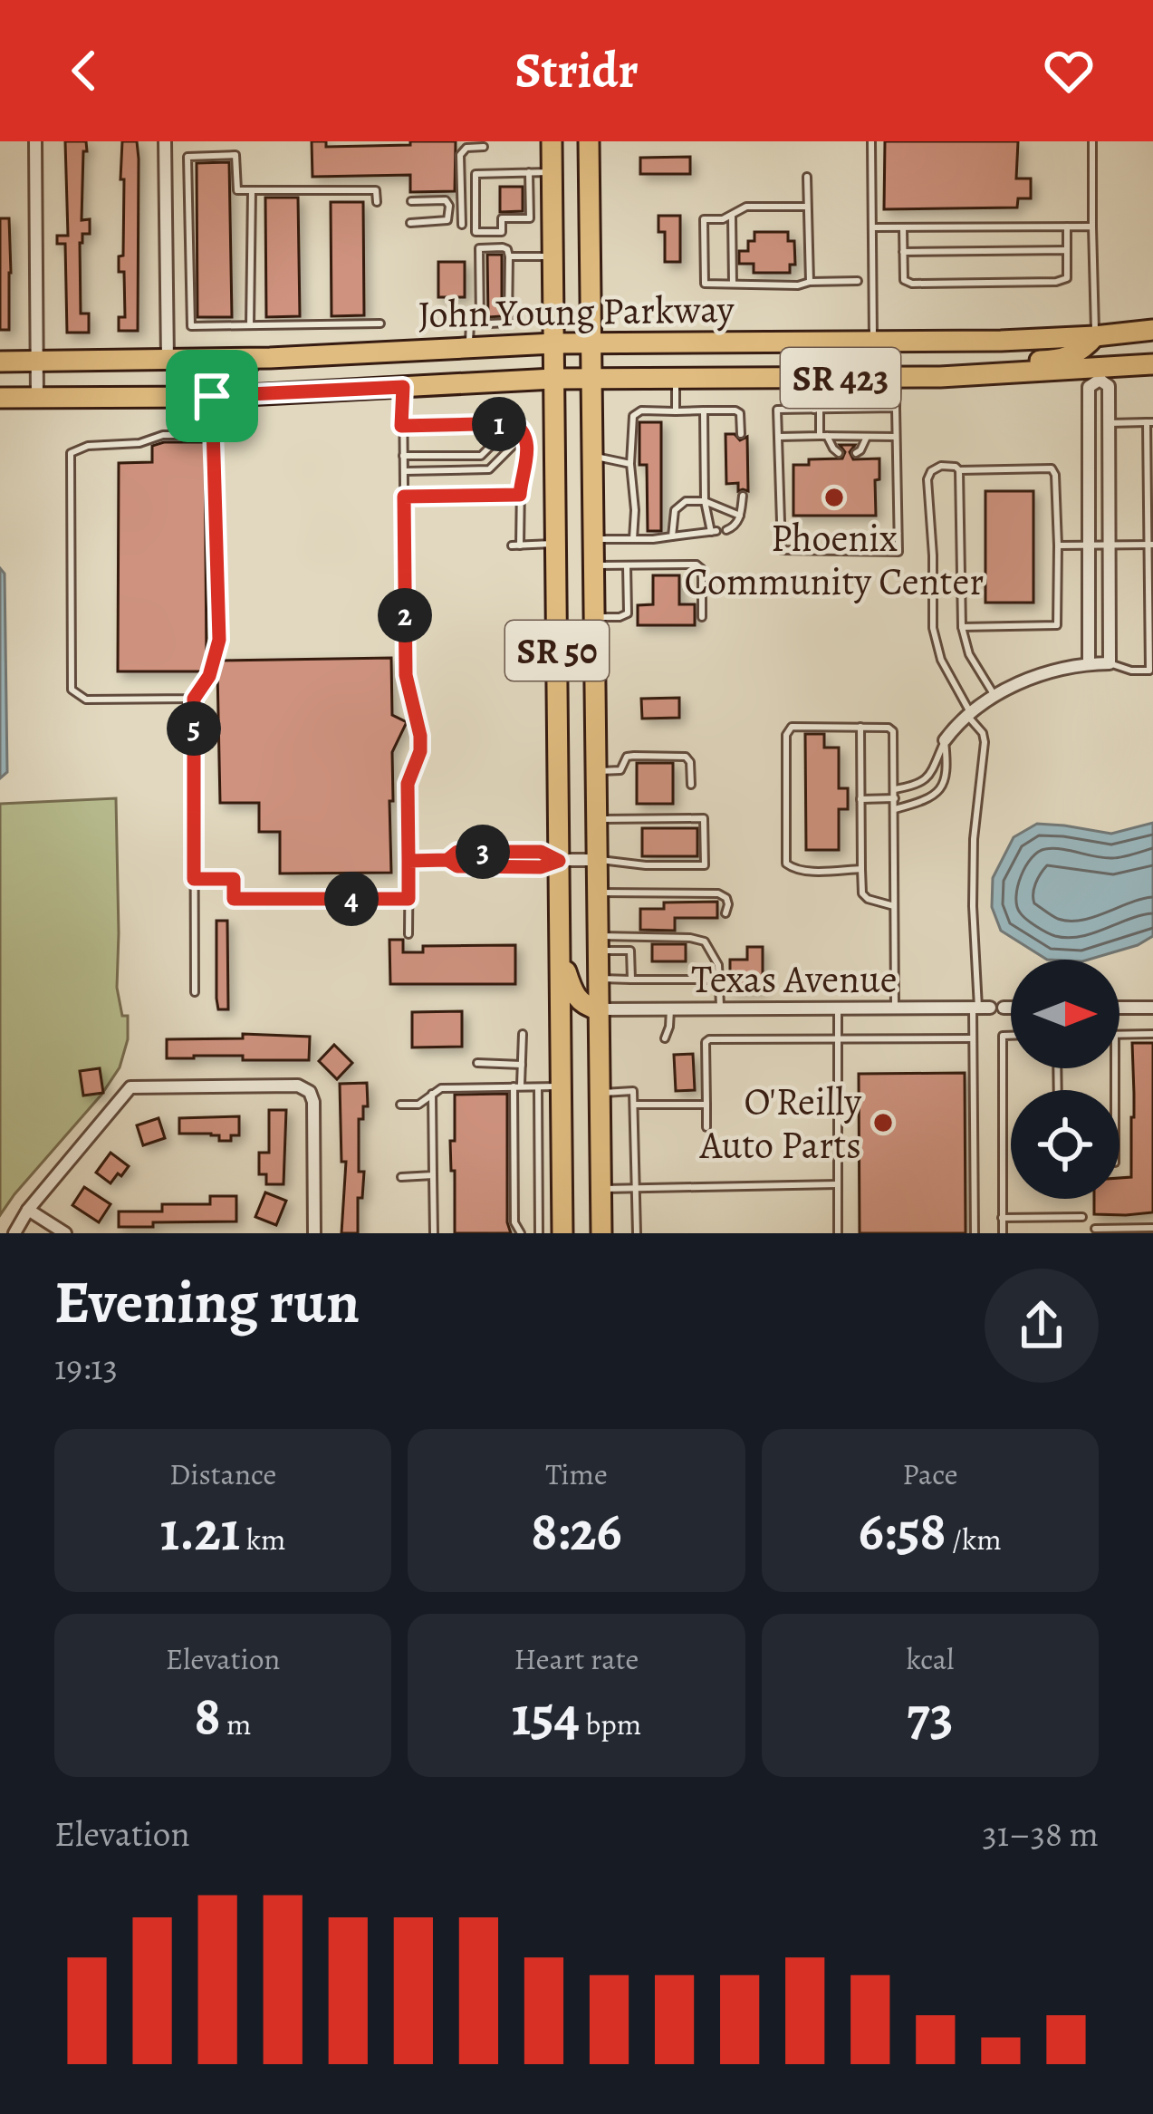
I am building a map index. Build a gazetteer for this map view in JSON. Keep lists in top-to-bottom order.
{
  "streets": {
    "main road": ["John Young Parkway", "SR 423", "SR 50"],
    "street": ["Texas Avenue"]
  },
  "crossings": [
    ["John Young Parkway", "SR 50"],
    ["SR 50", "Texas Avenue"]
  ],
  "places": ["Phoenix Community Center", "O'Reilly Auto Parts"],
  "north": "right",
  "page": {
    "header": "Stridr",
    "pins": [
      "1",
      "2",
      "5",
      "3",
      "4"
    ],
    "heading": ["Evening run", "19:13"],
    "stats": [
      ["Distance", "1.21 km"],
      ["Time", "8:26"],
      ["Pace", "6:58 /km"],
      ["Elevation", "8 m"],
      ["Heart rate", "154 bpm"],
      ["kcal", "73"]
    ],
    "chart": ["Elevation", "31–38 m"]
  }
}
